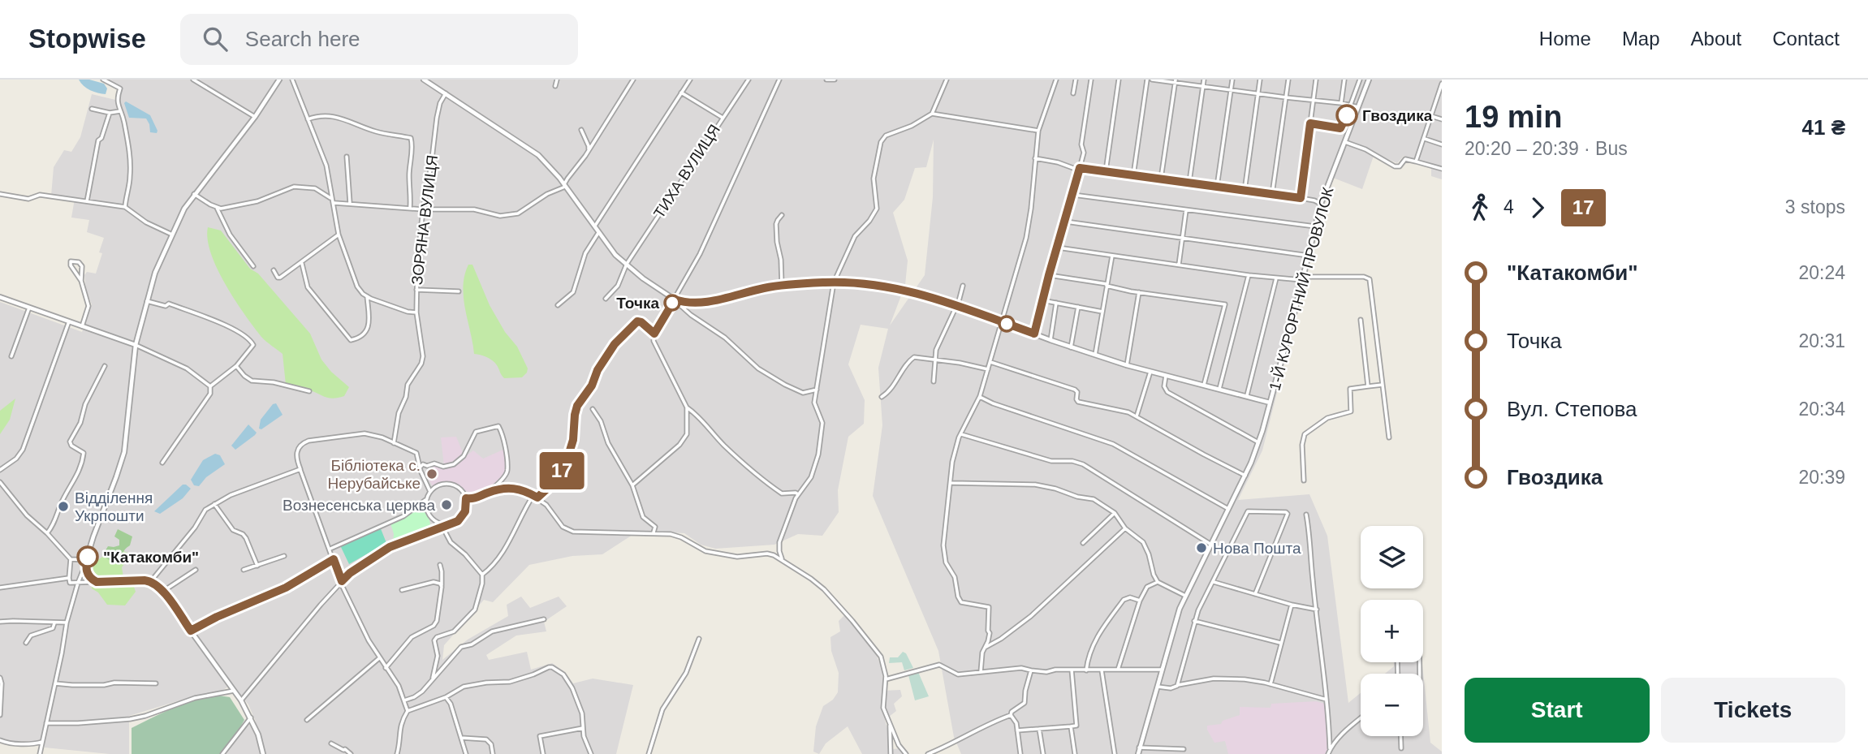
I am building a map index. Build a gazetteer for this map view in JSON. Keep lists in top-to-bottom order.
{
  "streets": {
    "street": ["ТИХА ВУЛИЦЯ", "ЗОРЯНА ВУЛИЦЯ", "1-Й КУРОРТНИЙ ПРОВУЛОК"]
  },
  "places": [
    "Гвоздика",
    "Точка",
    "Бібліотека с. Нерубайське",
    "Вознесенська церква",
    "Відділення Укрпошти",
    "Нова Пошта",
    "\"Катакомби\""
  ],
  "lines": ["bus line 17"],
  "page": {
    "header": "Stopwise",
    "search": "Search here",
    "nav": [
      "Home",
      "Map",
      "About",
      "Contact"
    ],
    "on_map": "17",
    "heading": ["19 min", "20:20 – 20:39 · Bus", "41 ₴"],
    "legs": ["4", "17", "3 stops"],
    "list": [
      {
        "name": "\"Катакомби\"",
        "value": "20:24"
      },
      {
        "name": "Точка",
        "value": "20:31"
      },
      {
        "name": "Вул. Степова",
        "value": "20:34"
      },
      {
        "name": "Гвоздика",
        "value": "20:39"
      }
    ],
    "map_buttons": ["+", "−"],
    "buttons": ["Start", "Tickets"]
  }
}
